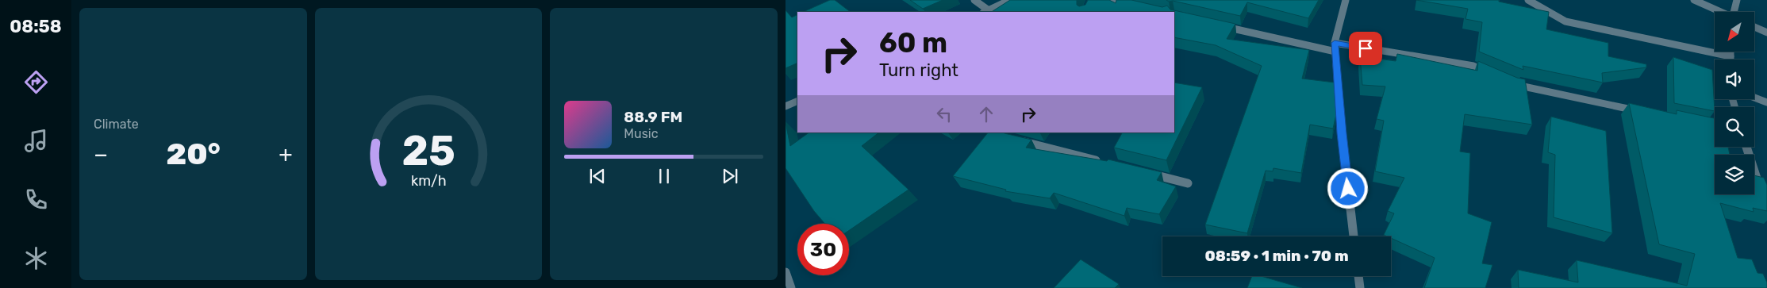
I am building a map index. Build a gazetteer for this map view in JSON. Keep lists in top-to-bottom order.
{
  "north": "bottom left",
  "page": {
    "tabs": "08:58",
    "tile": "Climate",
    "turn": ["60 m", "Turn right"],
    "song": ["88.9 FM", "Music"],
    "heat": ["−", "20°", "+"],
    "limit": "30",
    "trip": "08:59 · 1 min · 70 m",
    "gauge": ["25", "km/h"]
  }
}
